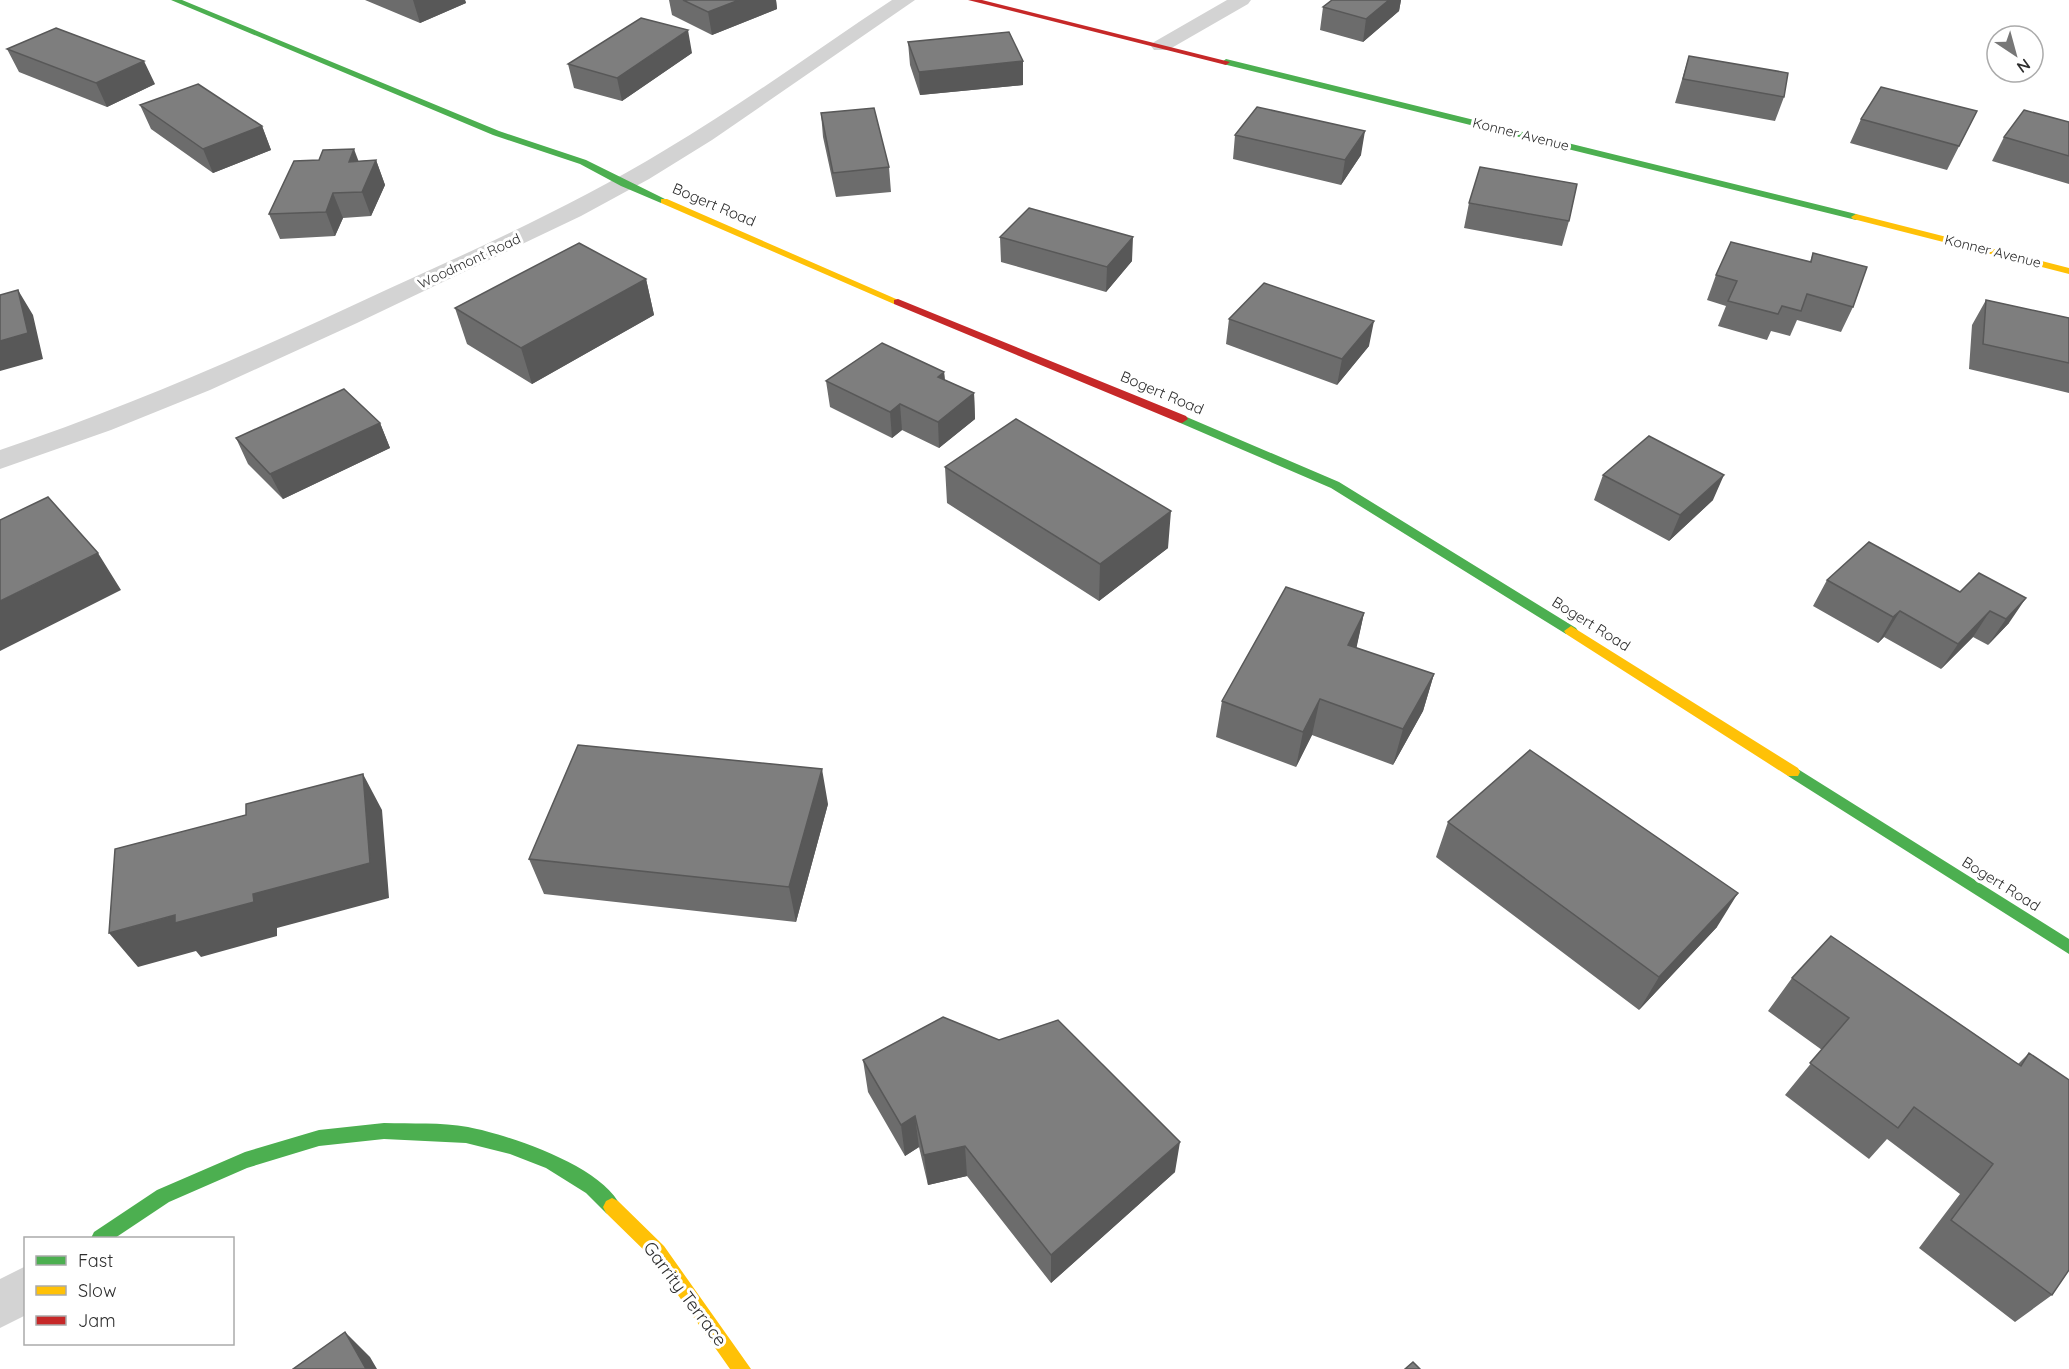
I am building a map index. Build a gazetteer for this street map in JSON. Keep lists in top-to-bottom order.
{
  "streets": {
    "street": [
      "Konner Avenue",
      "Bogert Road",
      "Woodmont Road",
      "Garrity Terrace"
    ]
  },
  "crossings": [
    ["Bogert Road", "Woodmont Road"]
  ],
  "legend": ["Fast", "Slow", "Jam"],
  "north": "bottom right"
}
